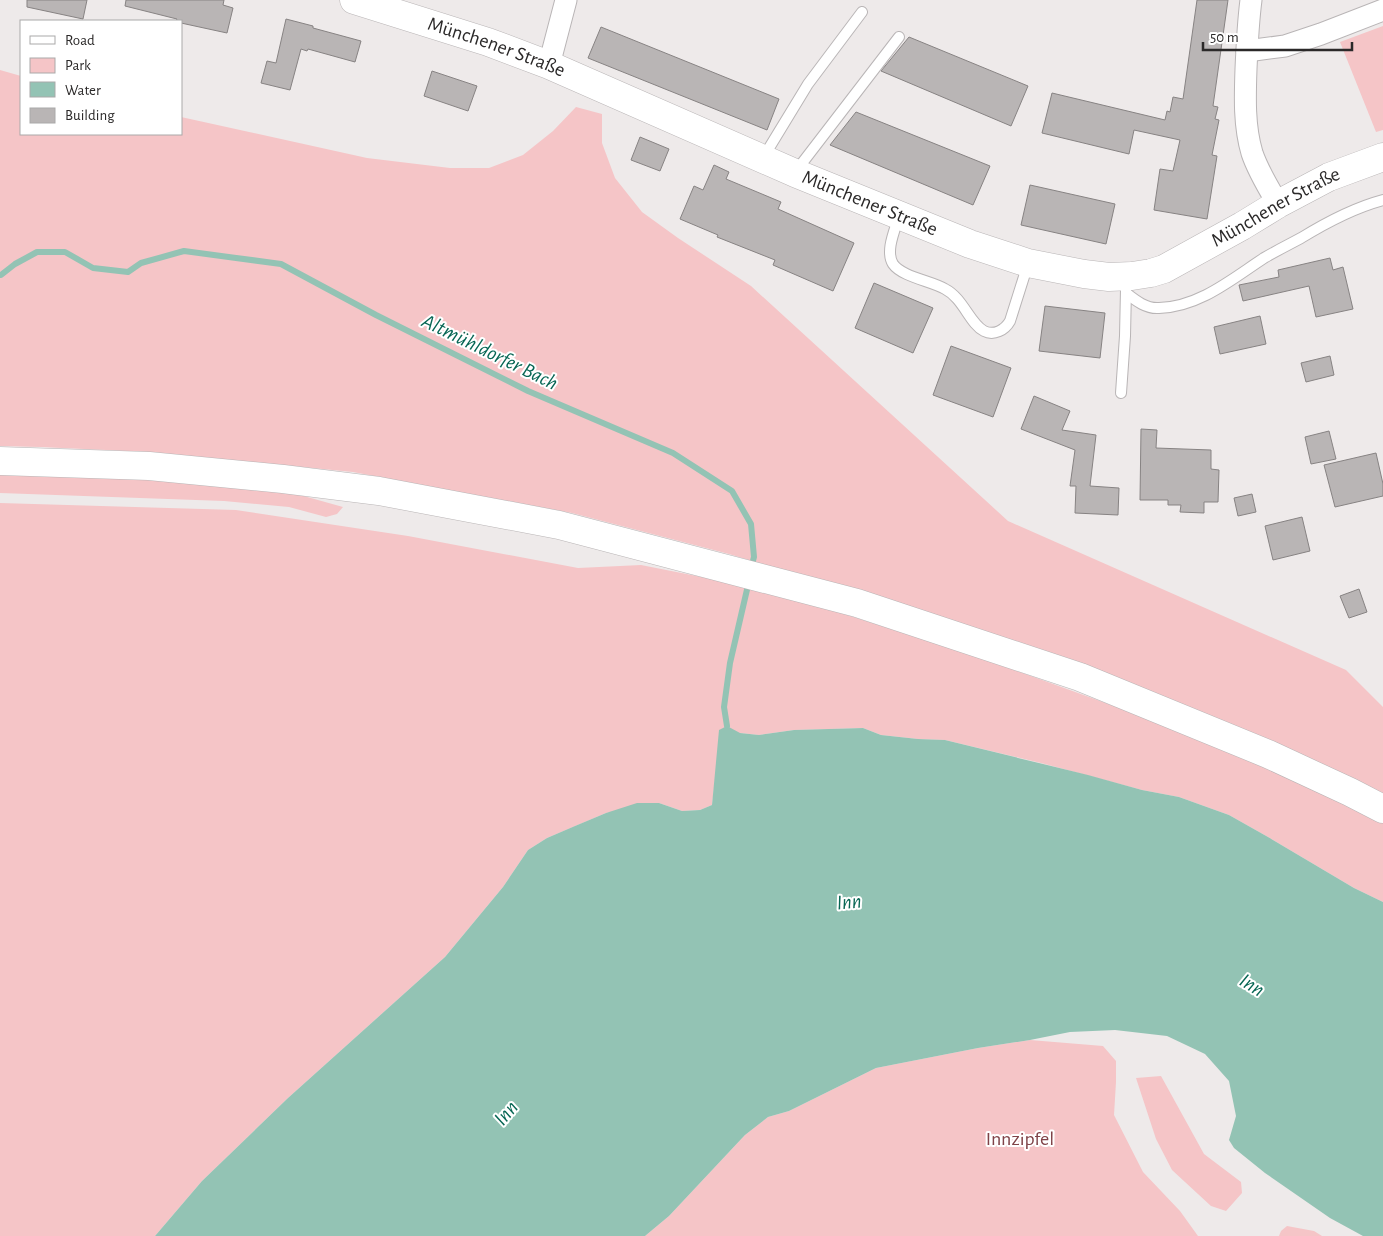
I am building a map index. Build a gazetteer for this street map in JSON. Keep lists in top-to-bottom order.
{
  "streets": {
    "main road": ["Münchener Straße"]
  },
  "water": ["Altmühldorfer Bach", "Inn"],
  "parks": ["Innzipfel"],
  "legend": [
    "Road",
    "Park",
    "Water",
    "Building"
  ],
  "scale_bar": "50 m"
}
